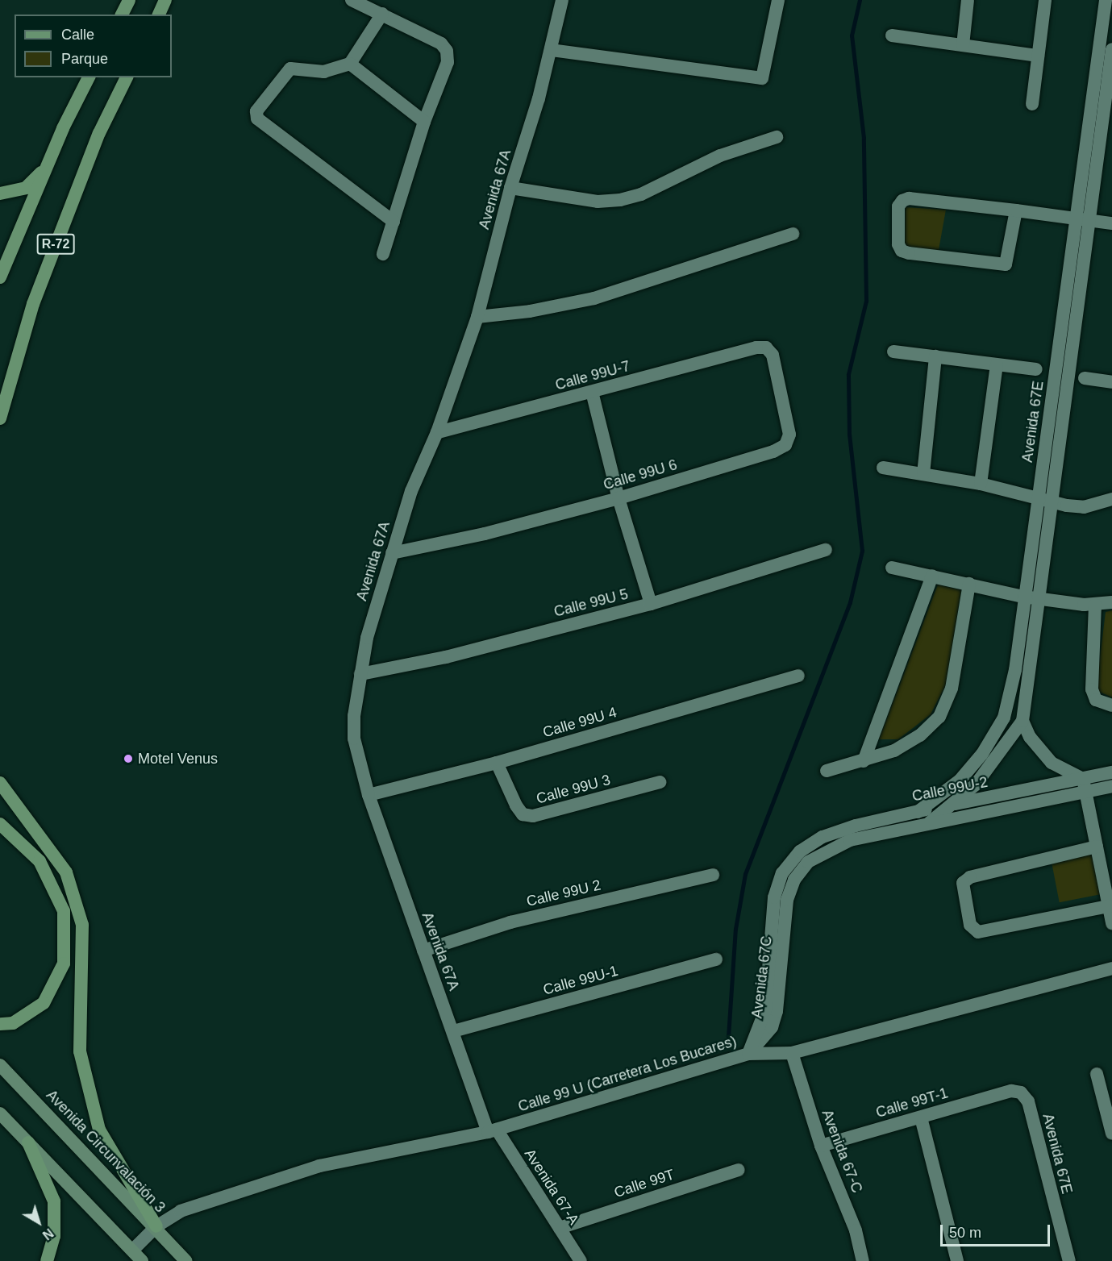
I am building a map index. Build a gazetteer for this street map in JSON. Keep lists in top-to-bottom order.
{
  "streets": {
    "main road": ["R-72", "Avenida Circunvalación 3"],
    "street": [
      "Avenida 67A",
      "Calle 99U-7",
      "Avenida 67E",
      "Calle 99U 6",
      "Calle 99U 5",
      "Calle 99U 4",
      "Calle 99U 3",
      "Calle 99U-2",
      "Calle 99U 2",
      "Avenida 67C",
      "Calle 99U-1",
      "Calle 99 U (Carretera Los Bucares)",
      "Calle 99T-1",
      "Avenida 67-C",
      "Calle 99T",
      "Avenida 67-A"
    ]
  },
  "crossings": [
    ["Avenida 67A", "Calle 99U-7"],
    ["Avenida 67A", "Calle 99U 6"],
    ["Avenida 67A", "Calle 99U 5"],
    ["Avenida 67A", "Calle 99U 4"],
    ["Avenida 67A", "Calle 99U 2"],
    ["Avenida 67A", "Calle 99U-1"],
    ["Avenida 67A", "Calle 99 U (Carretera Los Bucares)"],
    ["Avenida 67A", "Avenida 67-A"],
    ["Calle 99U-7", "Calle 99U 6"],
    ["Avenida 67E", "Calle 99U-2"],
    ["Avenida 67E", "Calle 99T-1"],
    ["Calle 99U 4", "Calle 99U 3"],
    ["Calle 99U-2", "Avenida 67C"],
    ["Avenida 67C", "Calle 99 U (Carretera Los Bucares)"],
    ["Calle 99 U (Carretera Los Bucares)", "Avenida Circunvalación 3"],
    ["Calle 99 U (Carretera Los Bucares)", "Avenida 67-C"],
    ["Calle 99 U (Carretera Los Bucares)", "Avenida 67-A"],
    ["Calle 99T-1", "Avenida 67-C"],
    ["Calle 99T", "Avenida 67-A"]
  ],
  "places": ["Motel Venus"],
  "legend": ["Calle", "Parque"],
  "scale_bar": "50 m",
  "north": "bottom right"
}
